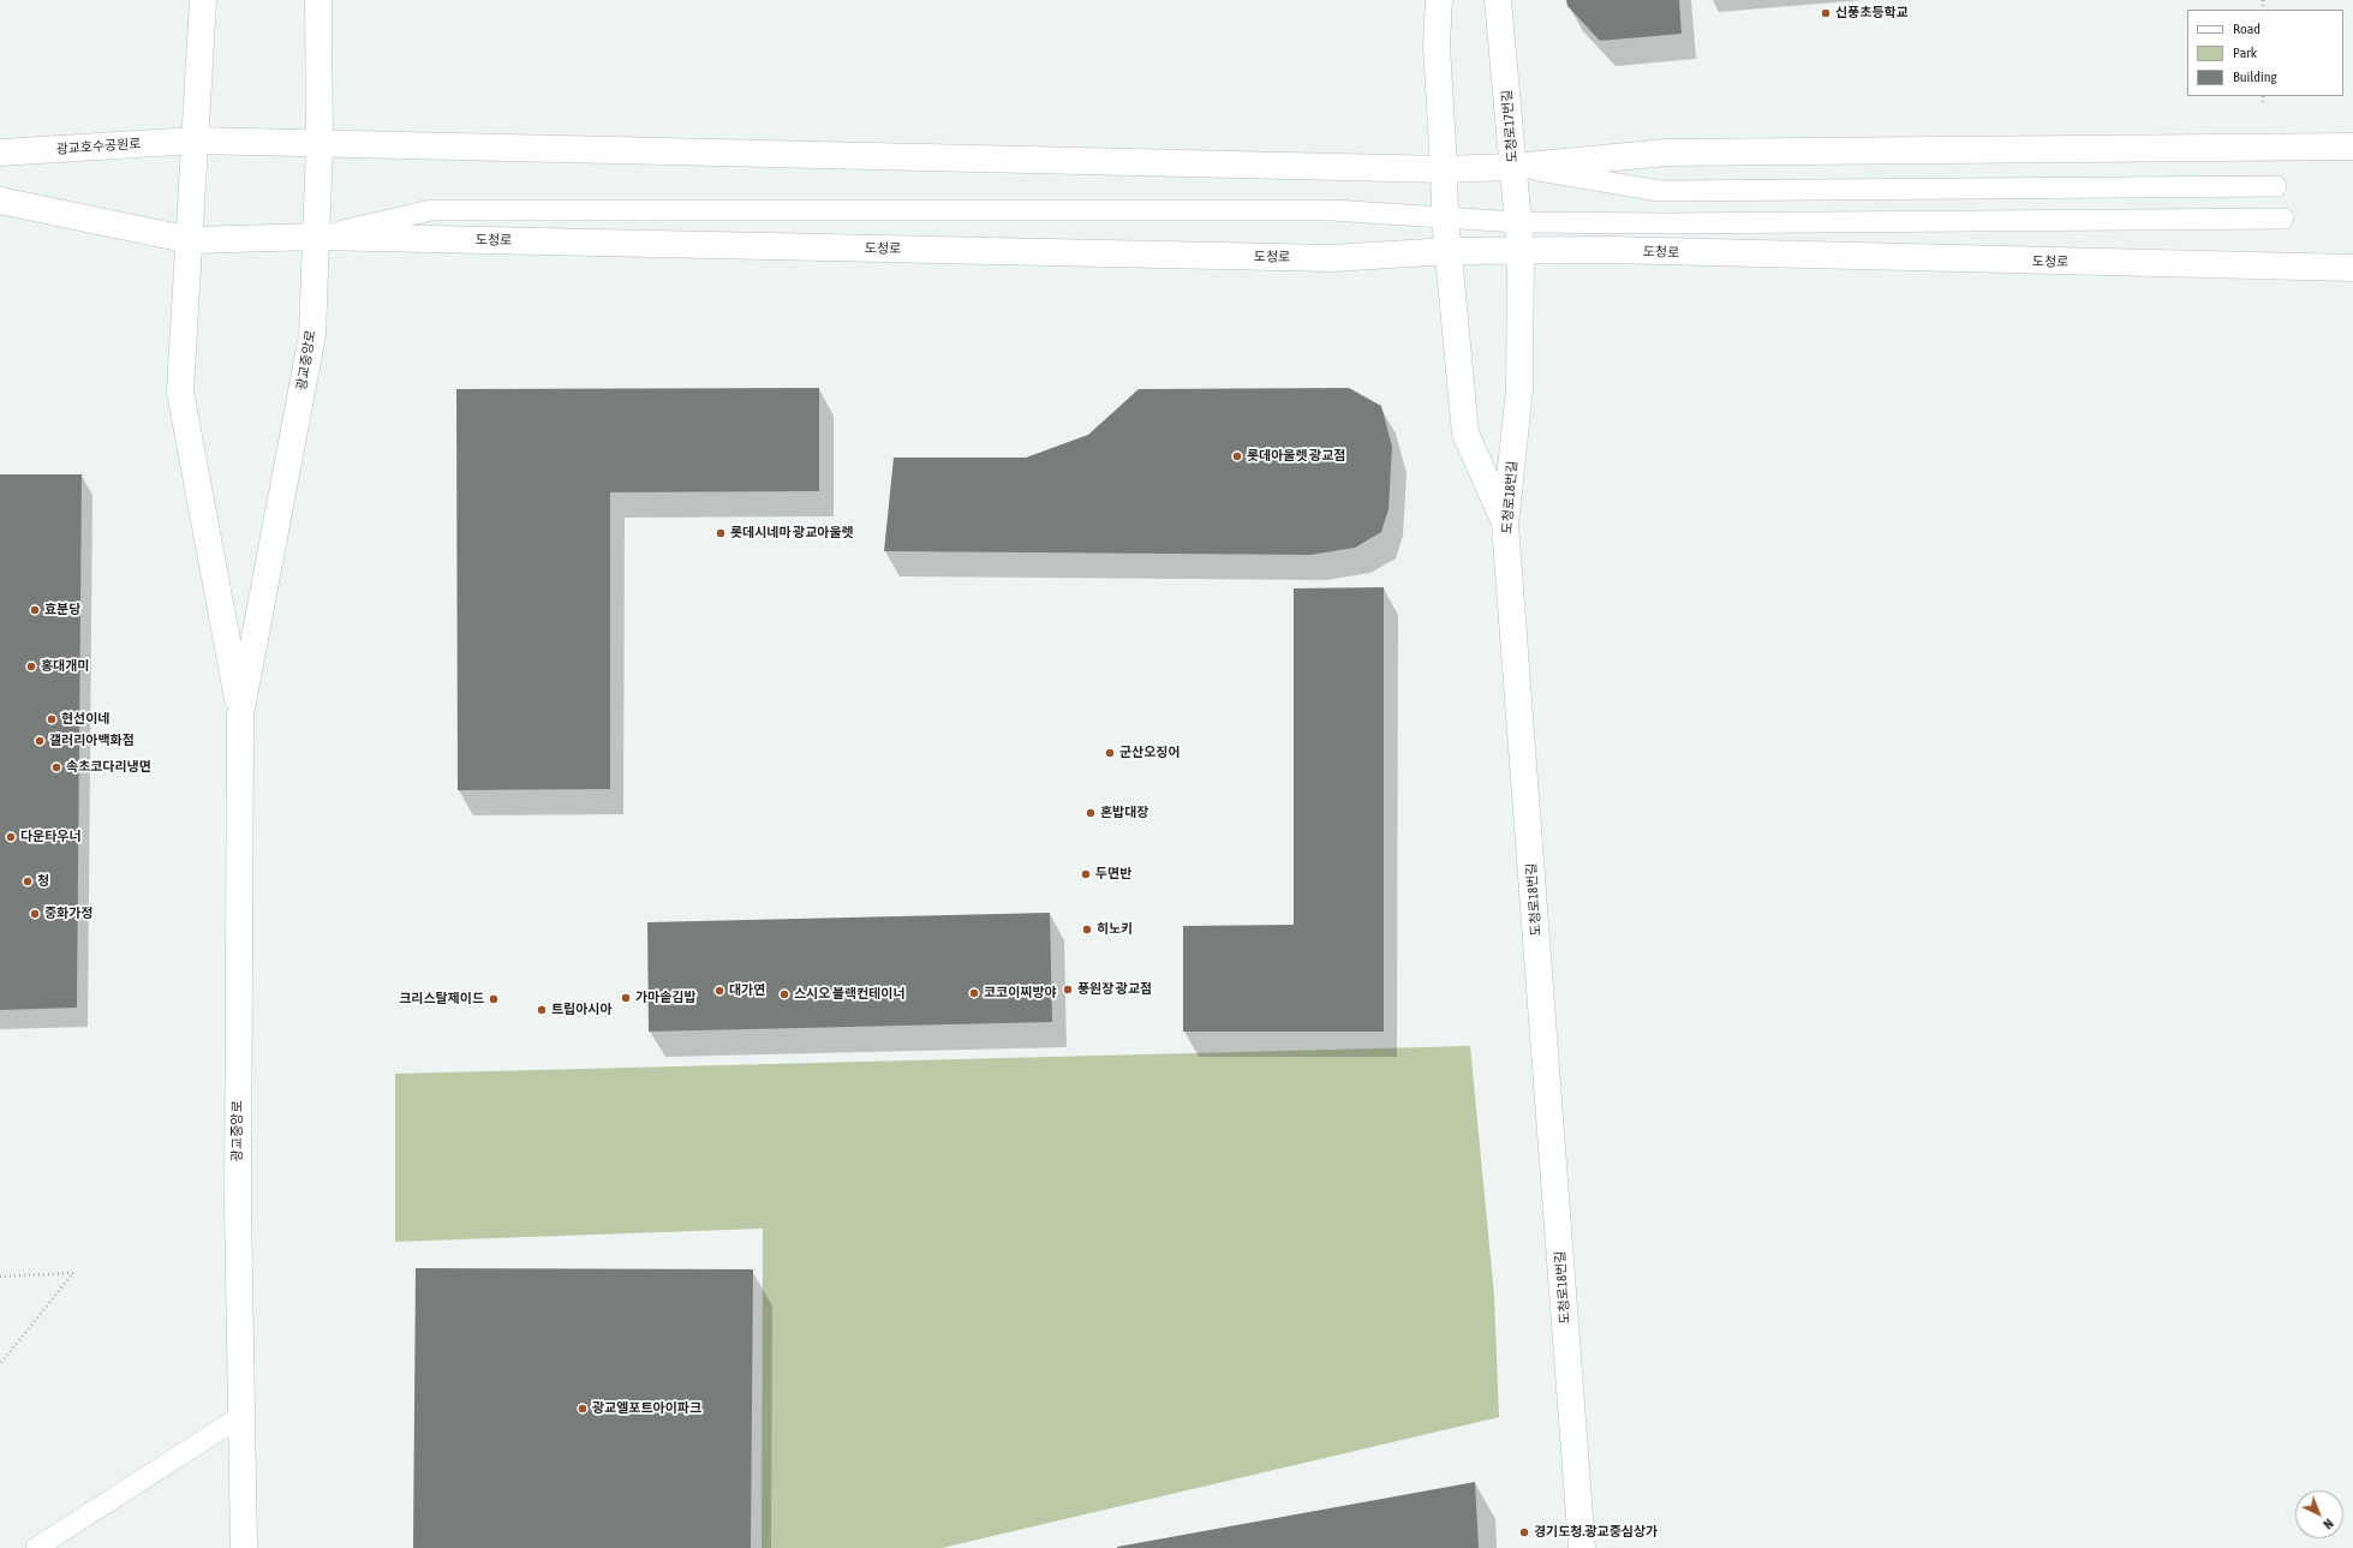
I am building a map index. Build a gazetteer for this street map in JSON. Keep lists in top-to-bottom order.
{
  "streets": {
    "main road": [
      "도청로17번길",
      "광교호수공원로",
      "도청로",
      "광교중앙로",
      "도청로18번길"
    ]
  },
  "crossings": [
    ["도청로17번길", "광교호수공원로"],
    ["도청로17번길", "도청로"],
    ["도청로17번길", "도청로18번길"],
    ["광교호수공원로", "광교중앙로"],
    ["도청로", "광교중앙로"],
    ["도청로", "도청로18번길"]
  ],
  "places": [
    "신풍초등학교",
    "롯데아울렛 광교점",
    "롯데시네마 광교아울렛",
    "효분당",
    "홍대개미",
    "현선이네",
    "갤러리아백화점",
    "군산오징어",
    "속초코다리냉면",
    "혼밥대장",
    "다운타우너",
    "두면반",
    "청",
    "중화가정",
    "히노키",
    "풍원장 광교점",
    "대가연",
    "코코이찌방야",
    "스시오 블랙컨테이너",
    "가마솥김밥",
    "크리스탈제이드",
    "트립아시아",
    "광교엘포트아이파크",
    "경기도청.광교중심상가"
  ],
  "legend": ["Road", "Park", "Building"],
  "north": "bottom right"
}
